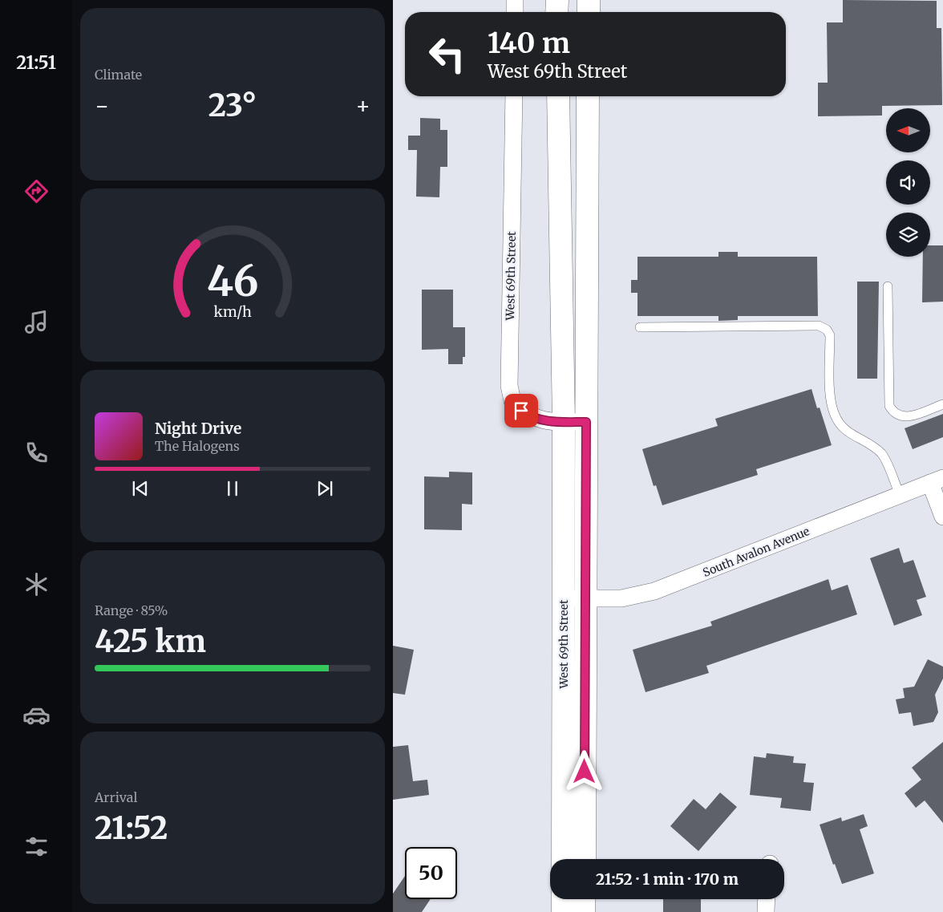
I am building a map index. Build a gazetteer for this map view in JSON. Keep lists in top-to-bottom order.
{
  "streets": {
    "main road": ["West 69th Street"],
    "street": ["South Avalon Avenue"]
  },
  "crossings": [
    ["West 69th Street", "South Avalon Avenue"]
  ],
  "north": "left",
  "page": {
    "tabs": "21:51",
    "tile": [
      "Climate",
      ["Range · 85%", "425 km"],
      ["Arrival", "21:52"]
    ],
    "turn": ["140 m", "West 69th Street"],
    "heat": ["−", "23°", "+"],
    "song": ["Night Drive", "The Halogens"],
    "limit": "50",
    "trip": "21:52 · 1 min · 170 m",
    "gauge": ["46", "km/h"]
  }
}
